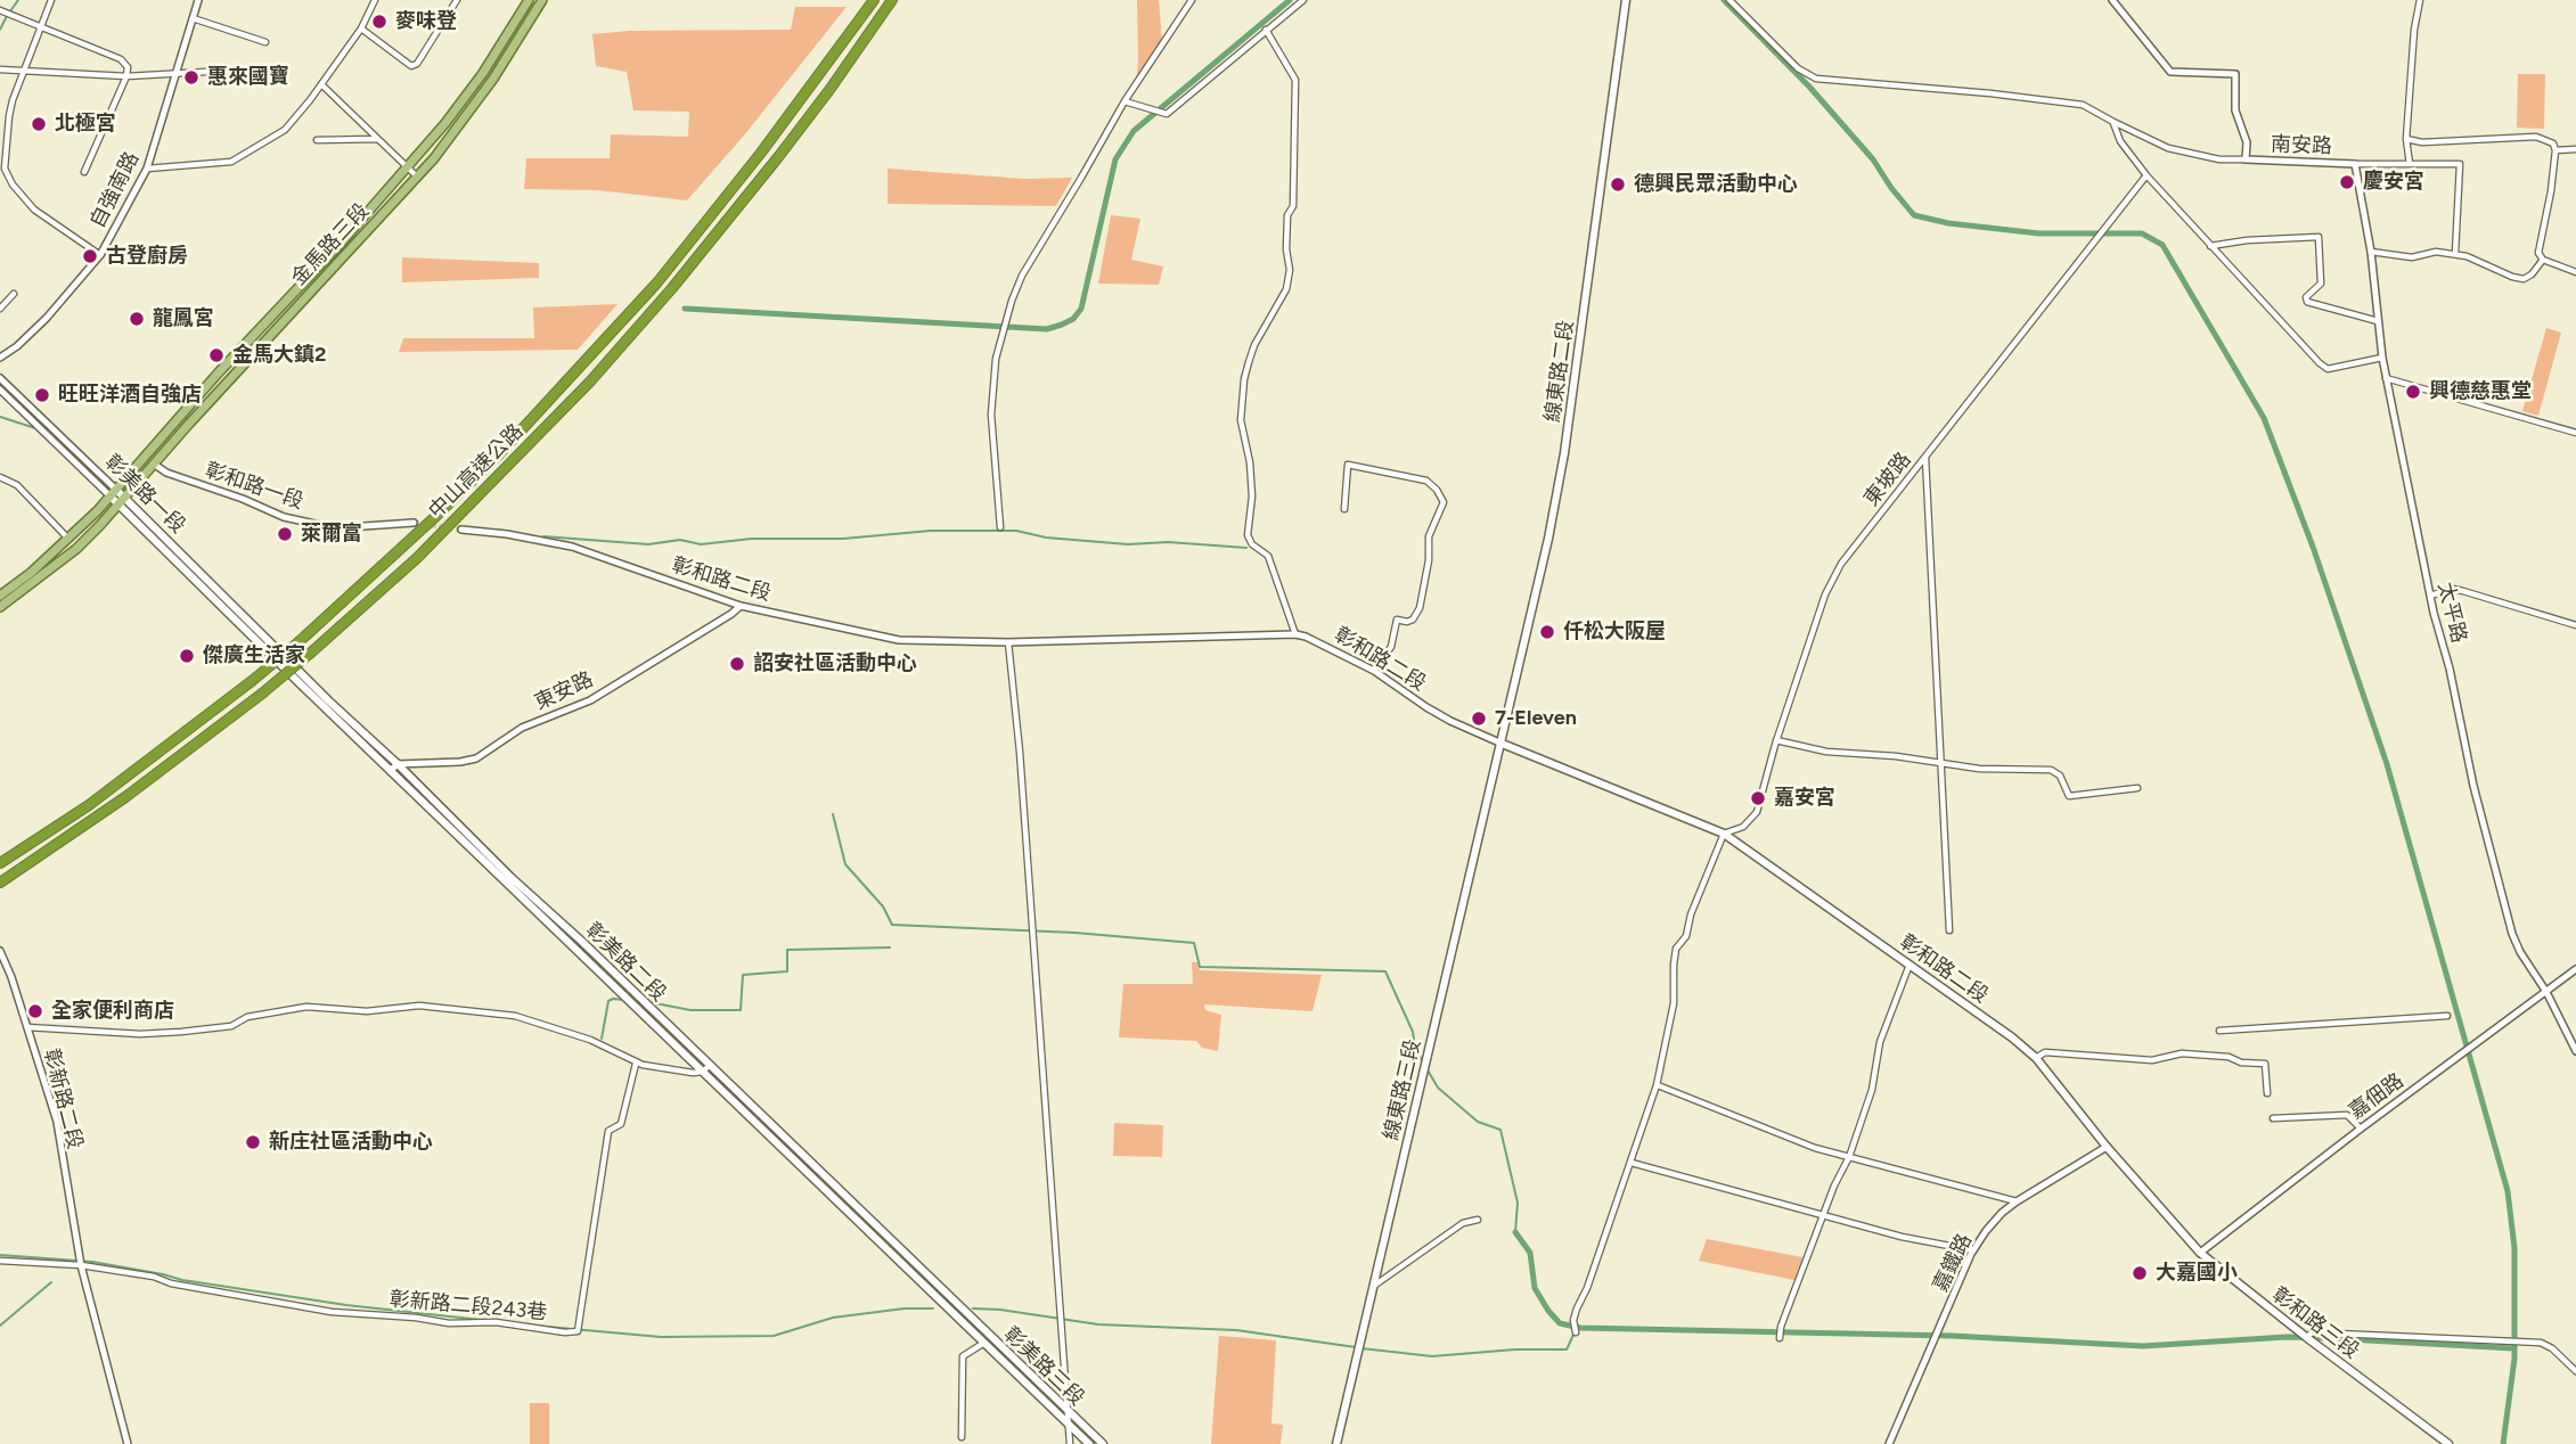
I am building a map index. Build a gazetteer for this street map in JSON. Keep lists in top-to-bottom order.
{
  "streets": {
    "highway": ["中山高速公路"],
    "main road": [
      "金馬路三段",
      "線東路二段",
      "彰美路一段",
      "彰和路二段",
      "彰美路二段",
      "線東路三段",
      "彰和路三段",
      "彰美路三段"
    ],
    "street": [
      "南安路",
      "自強南路",
      "東坡路",
      "彰和路一段",
      "太平路",
      "東安路",
      "嘉佃路",
      "彰新路二段",
      "嘉鐵路",
      "彰新路二段243巷"
    ]
  },
  "crossings": [
    ["南安路", "太平路"],
    ["金馬路三段", "彰和路一段"],
    ["金馬路三段", "彰美路一段"],
    ["線東路二段", "彰和路二段"],
    ["線東路二段", "線東路三段"],
    ["東坡路", "彰和路二段"],
    ["彰美路一段", "彰美路二段"],
    ["彰和路二段", "東安路"],
    ["彰和路二段", "線東路三段"],
    ["彰和路二段", "嘉鐵路"],
    ["彰和路二段", "彰和路三段"],
    ["太平路", "嘉佃路"],
    ["東安路", "彰美路二段"],
    ["彰美路二段", "彰美路三段"],
    ["嘉佃路", "彰和路三段"],
    ["彰新路二段", "彰新路二段243巷"],
    ["嘉鐵路", "彰和路三段"]
  ],
  "places": [
    "麥味登",
    "惠來國寶",
    "北極宮",
    "慶安宮",
    "德興民眾活動中心",
    "古登廚房",
    "龍鳳宮",
    "金馬大鎮2",
    "興德慈惠堂",
    "旺旺洋酒自強店",
    "萊爾富",
    "仟松大阪屋",
    "傑廣生活家",
    "詔安社區活動中心",
    "7-Eleven",
    "嘉安宮",
    "全家便利商店",
    "新庄社區活動中心",
    "大嘉國小"
  ]
}
